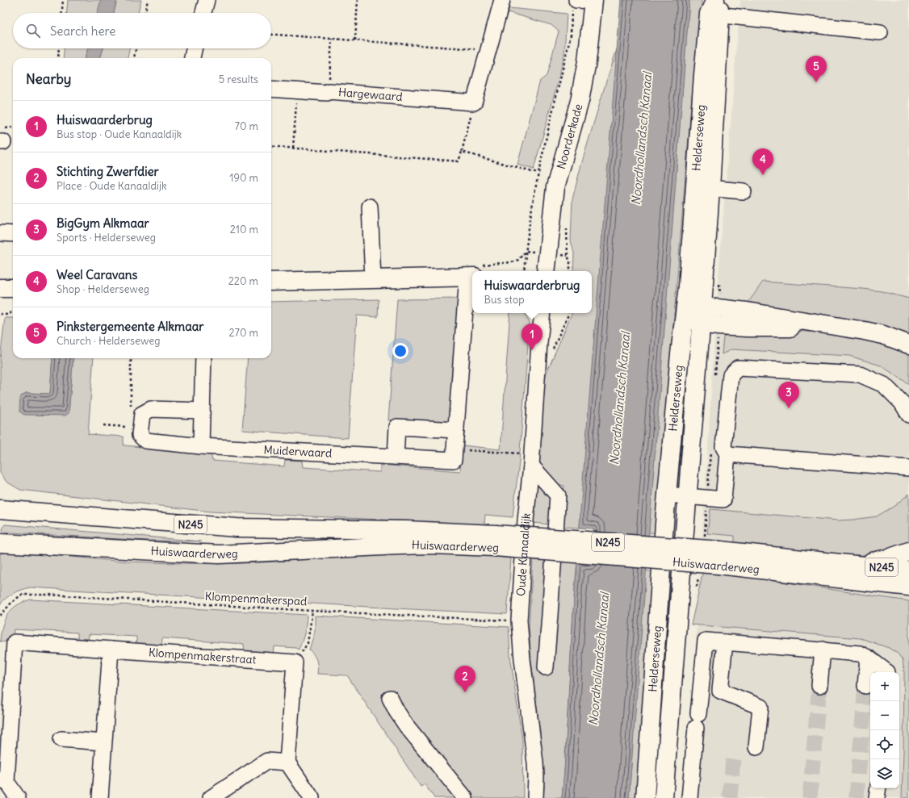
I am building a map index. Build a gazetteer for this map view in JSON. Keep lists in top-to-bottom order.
{
  "streets": {
    "main road": [
      "Noorderkade",
      "Helderseweg",
      "Muiderwaard",
      "N245",
      "Huiswaarderweg"
    ],
    "street": ["Hargewaard", "Oude Kanaaldijk", "Klompenmakerstraat"],
    "path": ["Klompenmakerspad"]
  },
  "crossings": [
    ["Oude Kanaaldijk", "Klompenmakerspad"]
  ],
  "water": ["Noordhollandsch Kanaal"],
  "page": {
    "search": "Search here",
    "pins": [
      "5",
      "4",
      "1",
      "3",
      "2"
    ],
    "heading": ["Nearby", "5 results"],
    "list": [
      {
        "mark": "1",
        "name": "Huiswaarderbrug",
        "note": "Bus stop · Oude Kanaaldijk",
        "value": "70 m"
      },
      {
        "mark": "2",
        "name": "Stichting Zwerfdier",
        "note": "Place · Oude Kanaaldijk",
        "value": "190 m"
      },
      {
        "mark": "3",
        "name": "BigGym Alkmaar",
        "note": "Sports · Helderseweg",
        "value": "210 m"
      },
      {
        "mark": "4",
        "name": "Weel Caravans",
        "note": "Shop · Helderseweg",
        "value": "220 m"
      },
      {
        "mark": "5",
        "name": "Pinkstergemeente Alkmaar",
        "note": "Church · Helderseweg",
        "value": "270 m"
      }
    ],
    "popup": ["Huiswaarderbrug", "Bus stop"],
    "map_buttons": ["+", "−"]
  }
}
